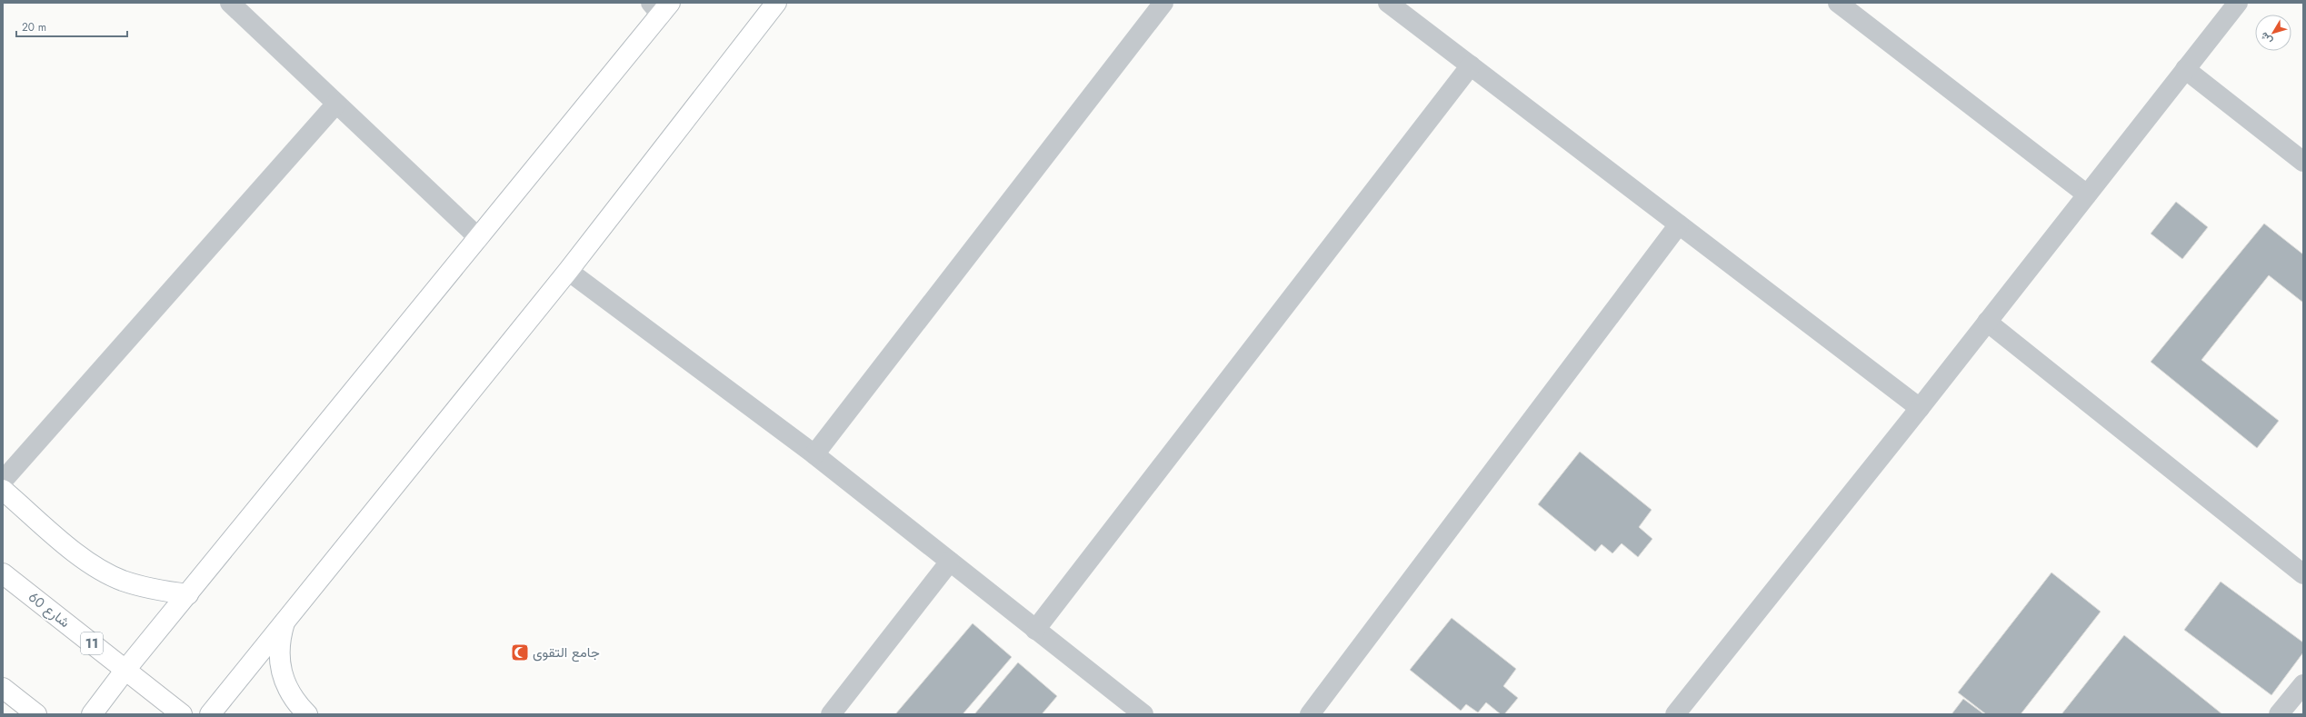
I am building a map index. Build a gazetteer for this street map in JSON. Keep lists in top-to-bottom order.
{
  "streets": {
    "main road": ["شارع 60", "11"]
  },
  "places": {
    "mosque": ["جامع التقوى"]
  },
  "scale_bar": "20 m",
  "north": "bottom left"
}
